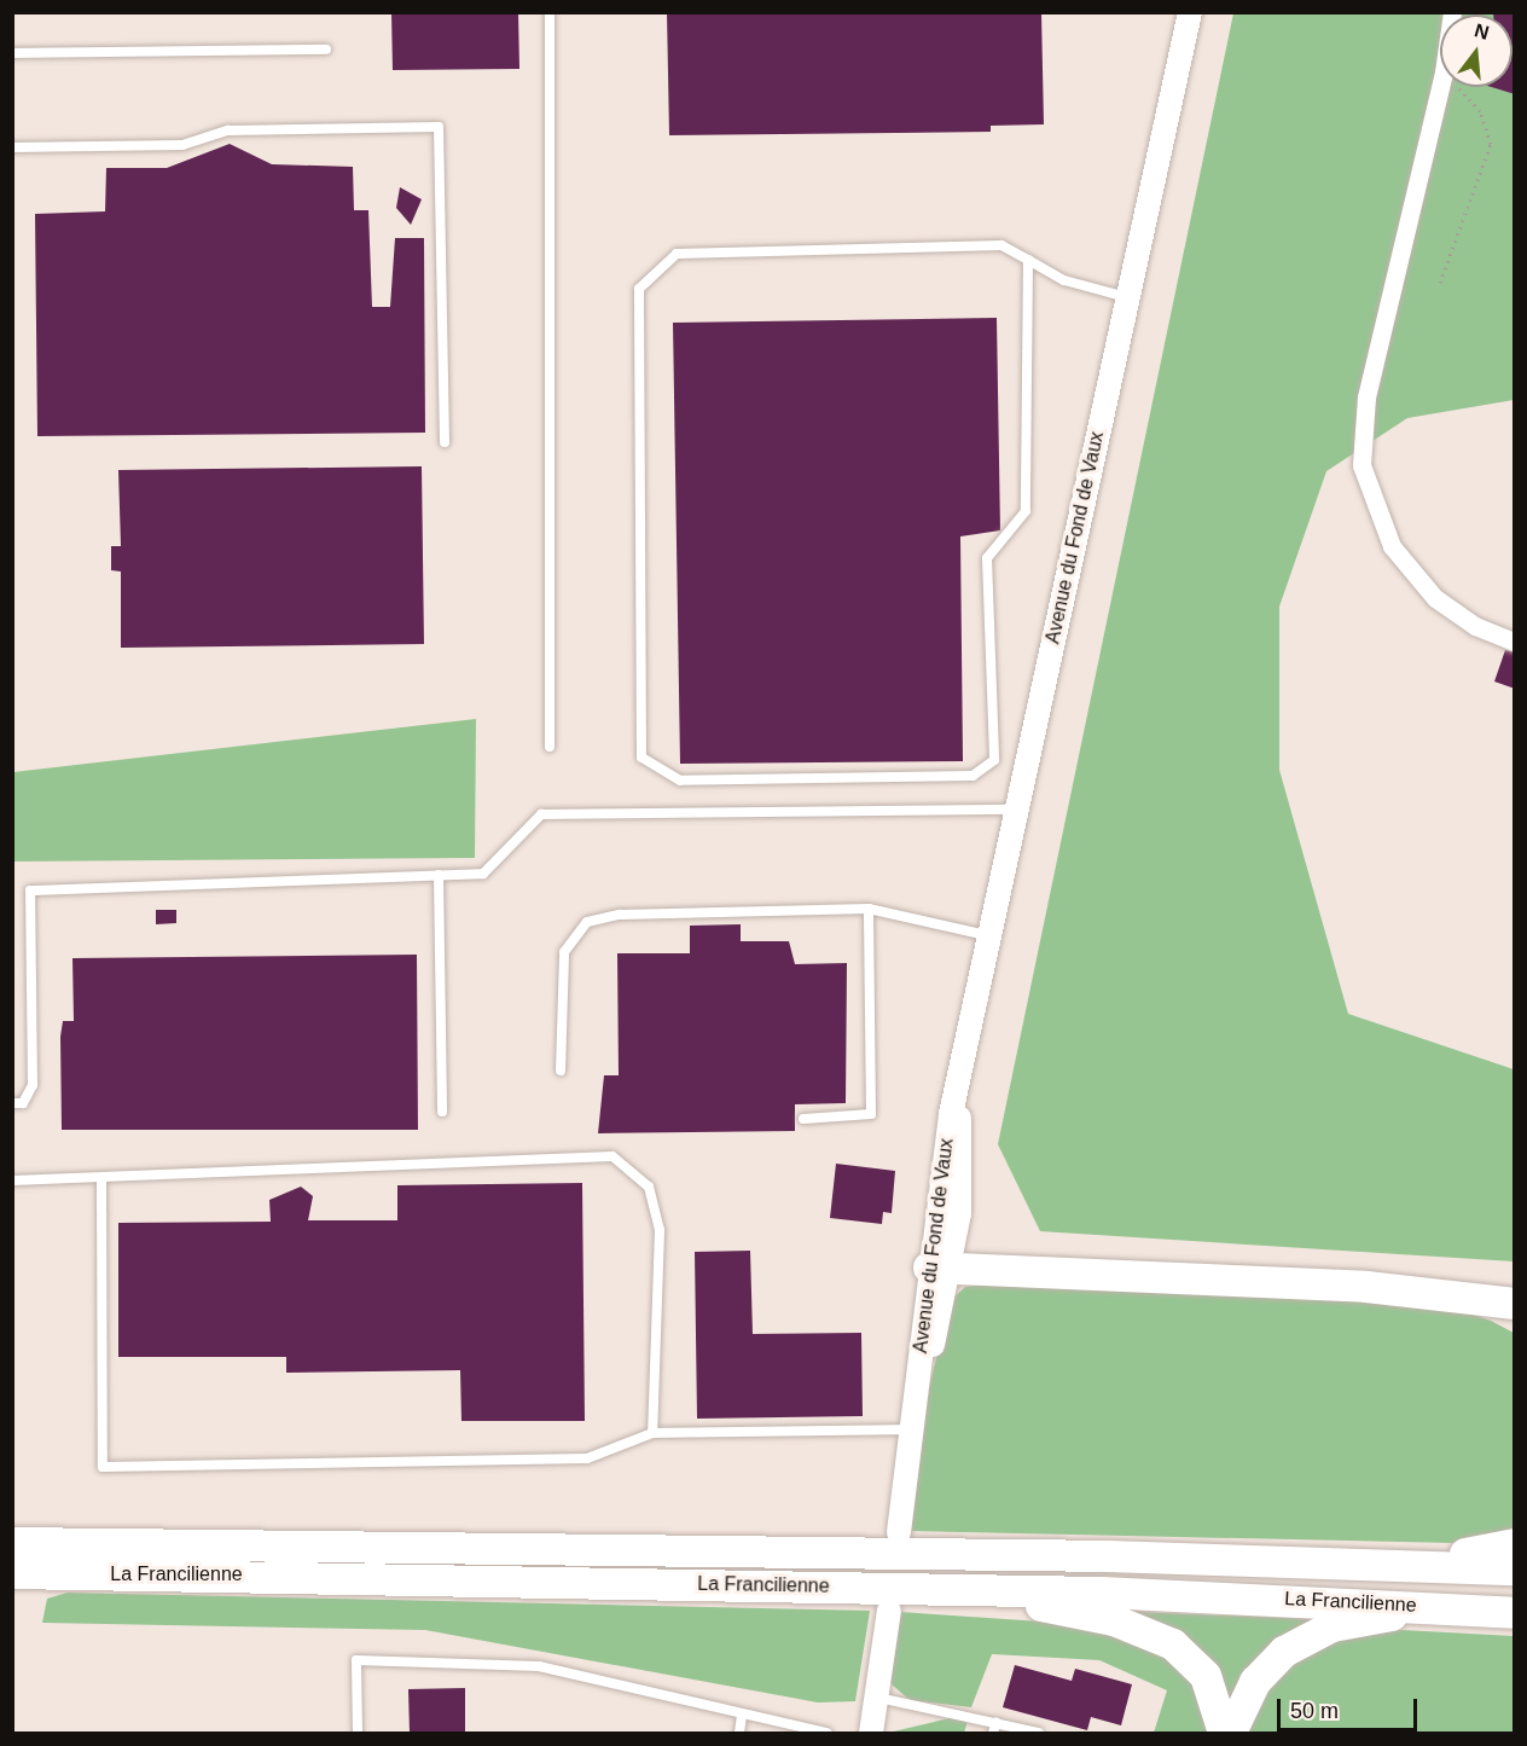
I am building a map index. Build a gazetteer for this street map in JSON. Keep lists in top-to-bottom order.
{
  "streets": {
    "highway": ["La Francilienne"],
    "street": ["Avenue du Fond de Vaux"]
  },
  "scale_bar": "50 m",
  "north": "top"
}
